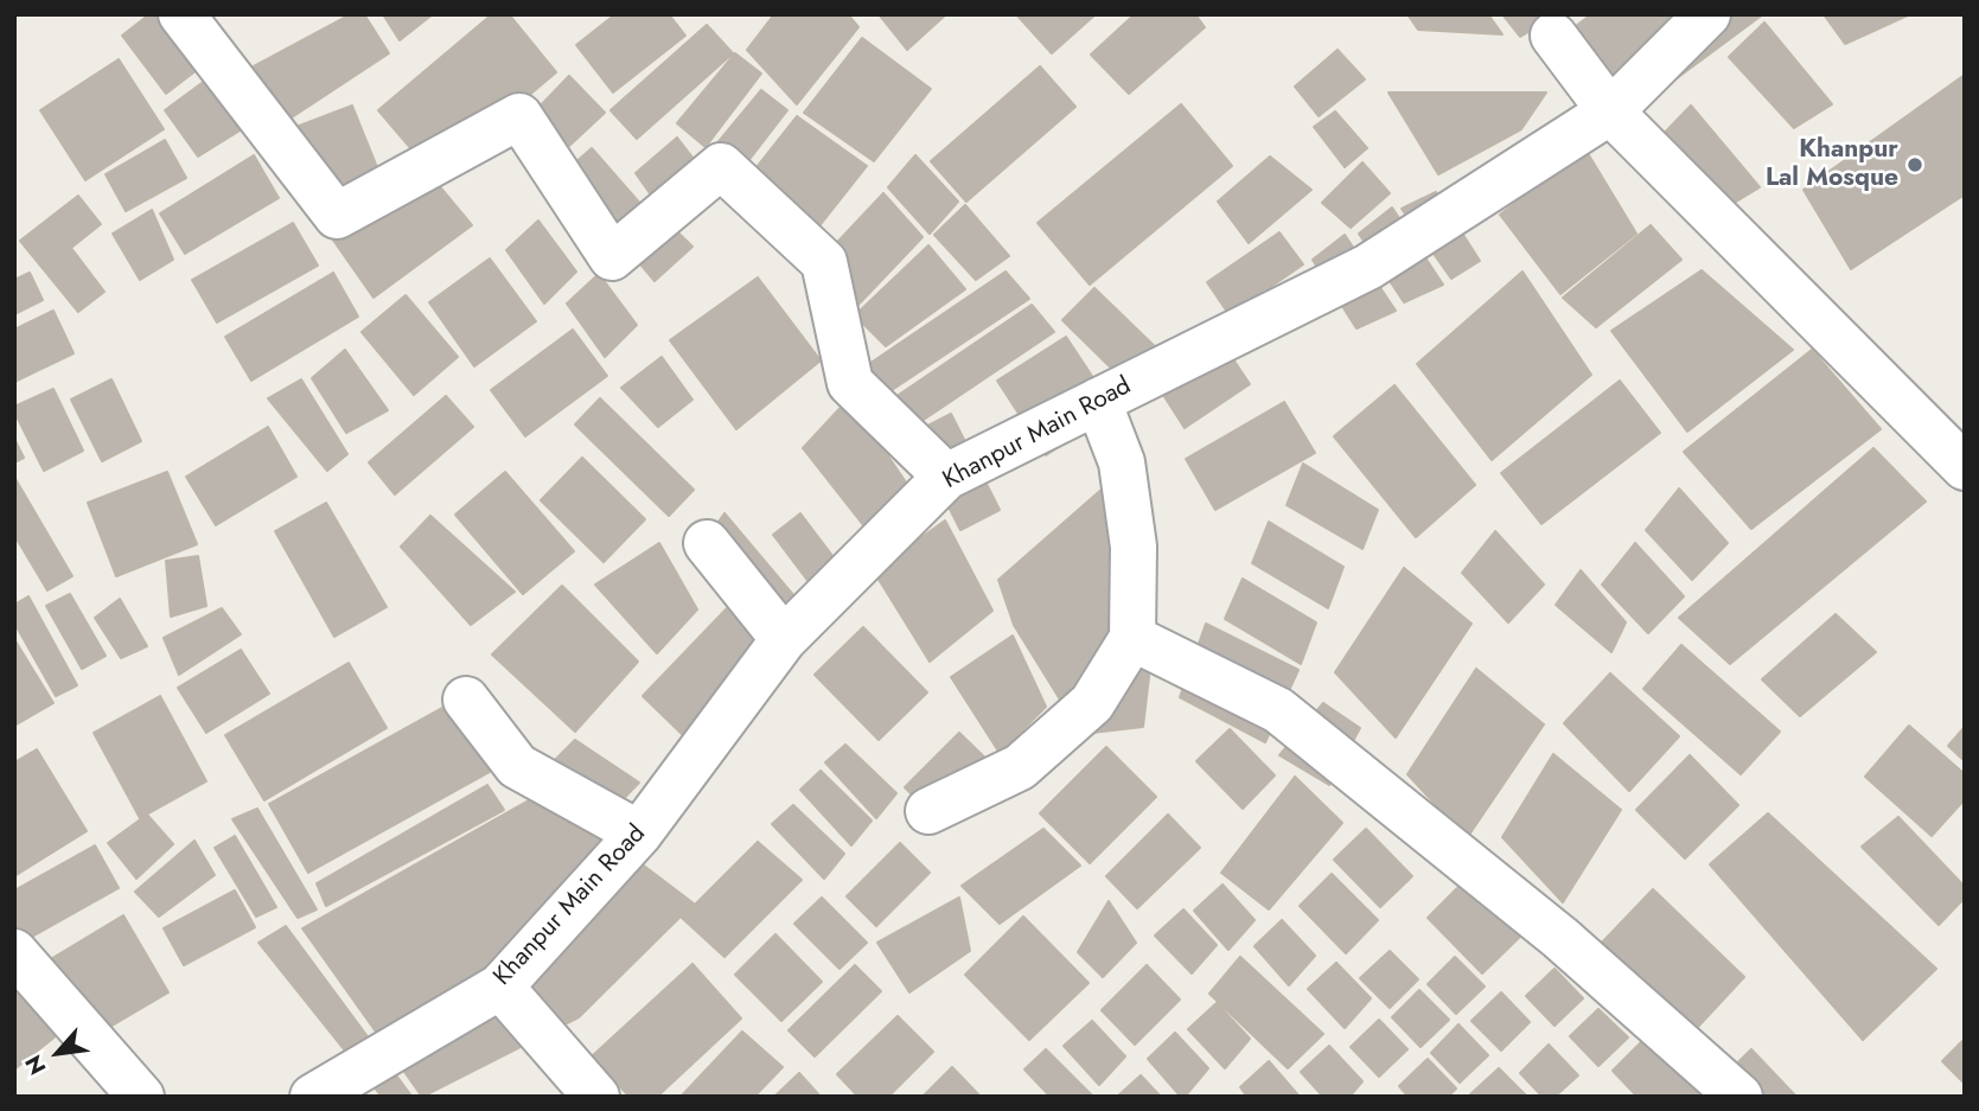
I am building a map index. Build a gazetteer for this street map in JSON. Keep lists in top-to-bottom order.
{
  "streets": {
    "street": ["Khanpur Main Road"]
  },
  "places": ["Khanpur Lal Mosque"],
  "north": "bottom left"
}
